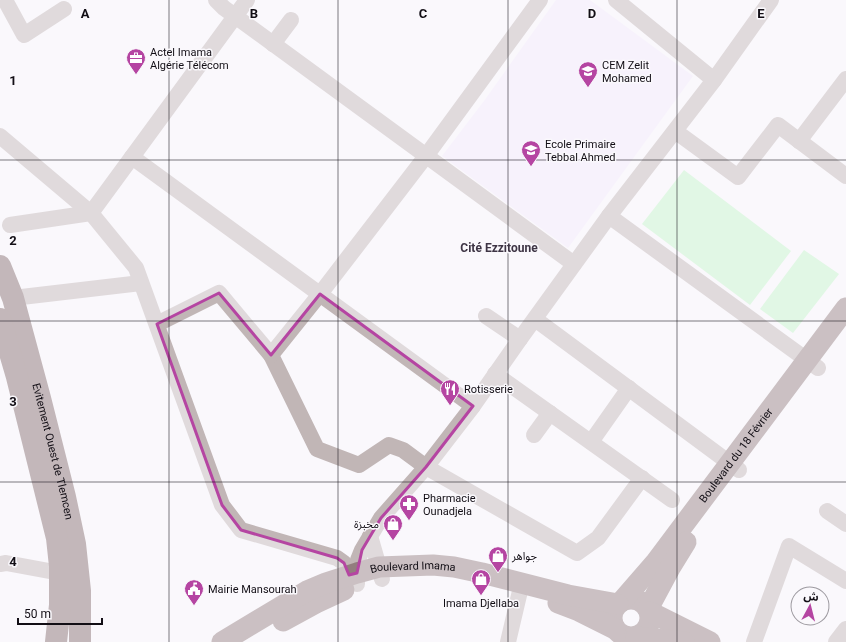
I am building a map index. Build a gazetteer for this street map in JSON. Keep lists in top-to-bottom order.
{
  "streets": {
    "highway": ["Evitement Ouest de Tlemcen"],
    "main road": ["Boulevard du 18 Février", "Boulevard Imama"]
  },
  "crossings": [
    ["Boulevard du 18 Février", "Boulevard Imama"]
  ],
  "districts": ["Cité Ezzitoune"],
  "places": {
    "office": ["Actel Imama Algérie Télécom"],
    "school or university": ["CEM Zelit Mohamed", "Ecole Primaire Tebbal Ahmed"],
    "restaurant": ["Rotisserie"],
    "pharmacy": ["Pharmacie Ounadjela"],
    "shop": ["مخبزة", "جواهر", "Imama Djellaba"],
    "public building": ["Mairie Mansourah"]
  },
  "scale_bar": "50 m",
  "north": "top",
  "grid": {
    "columns": [
      "A",
      "B",
      "C",
      "D",
      "E"
    ],
    "rows": [
      "1",
      "2",
      "3",
      "4"
    ]
  }
}
